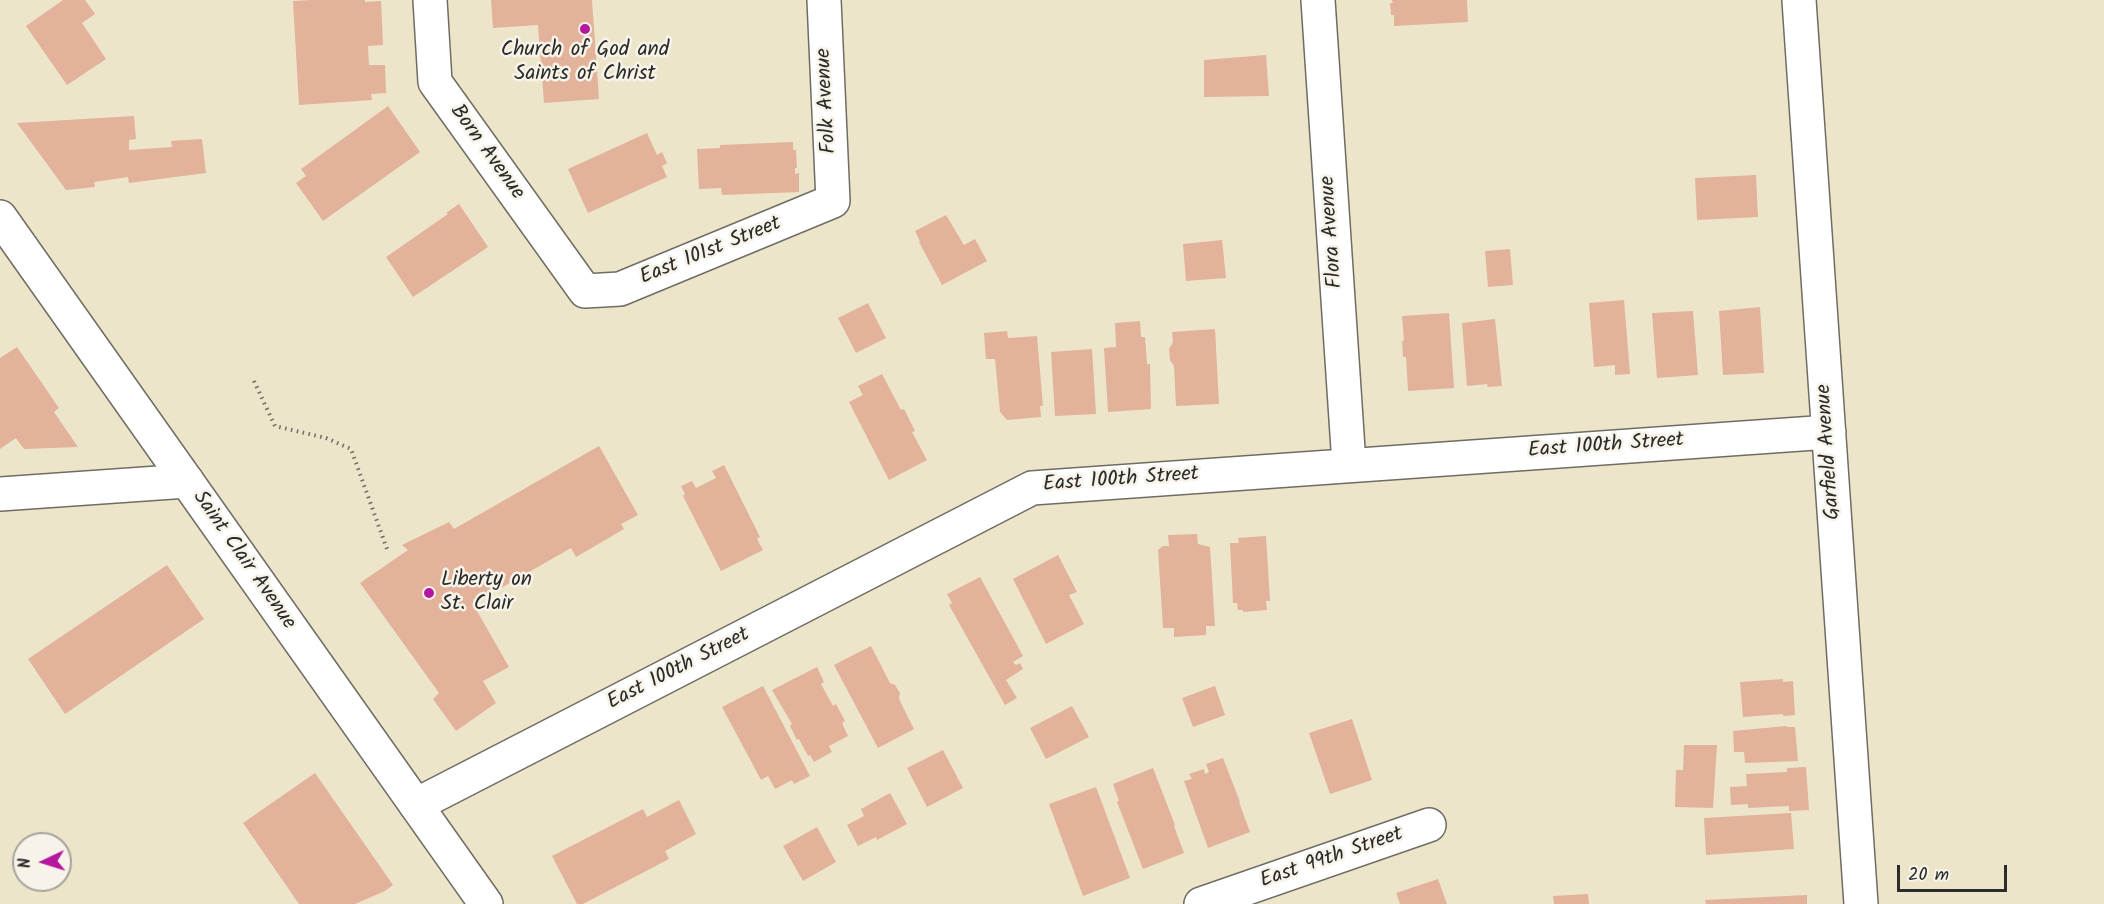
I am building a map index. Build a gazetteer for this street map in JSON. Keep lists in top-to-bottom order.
{
  "streets": {
    "street": [
      "Folk Avenue",
      "Born Avenue",
      "Flora Avenue",
      "East 101st Street",
      "East 100th Street",
      "Garfield Avenue",
      "Saint Clair Avenue",
      "East 99th Street"
    ]
  },
  "crossings": [
    ["Folk Avenue", "East 101st Street"],
    ["Born Avenue", "East 101st Street"],
    ["Flora Avenue", "East 100th Street"],
    ["East 100th Street", "Garfield Avenue"],
    ["East 100th Street", "Saint Clair Avenue"]
  ],
  "places": ["Church of God and Saints of Christ", "Liberty on St. Clair"],
  "scale_bar": "20 m",
  "north": "left"
}
